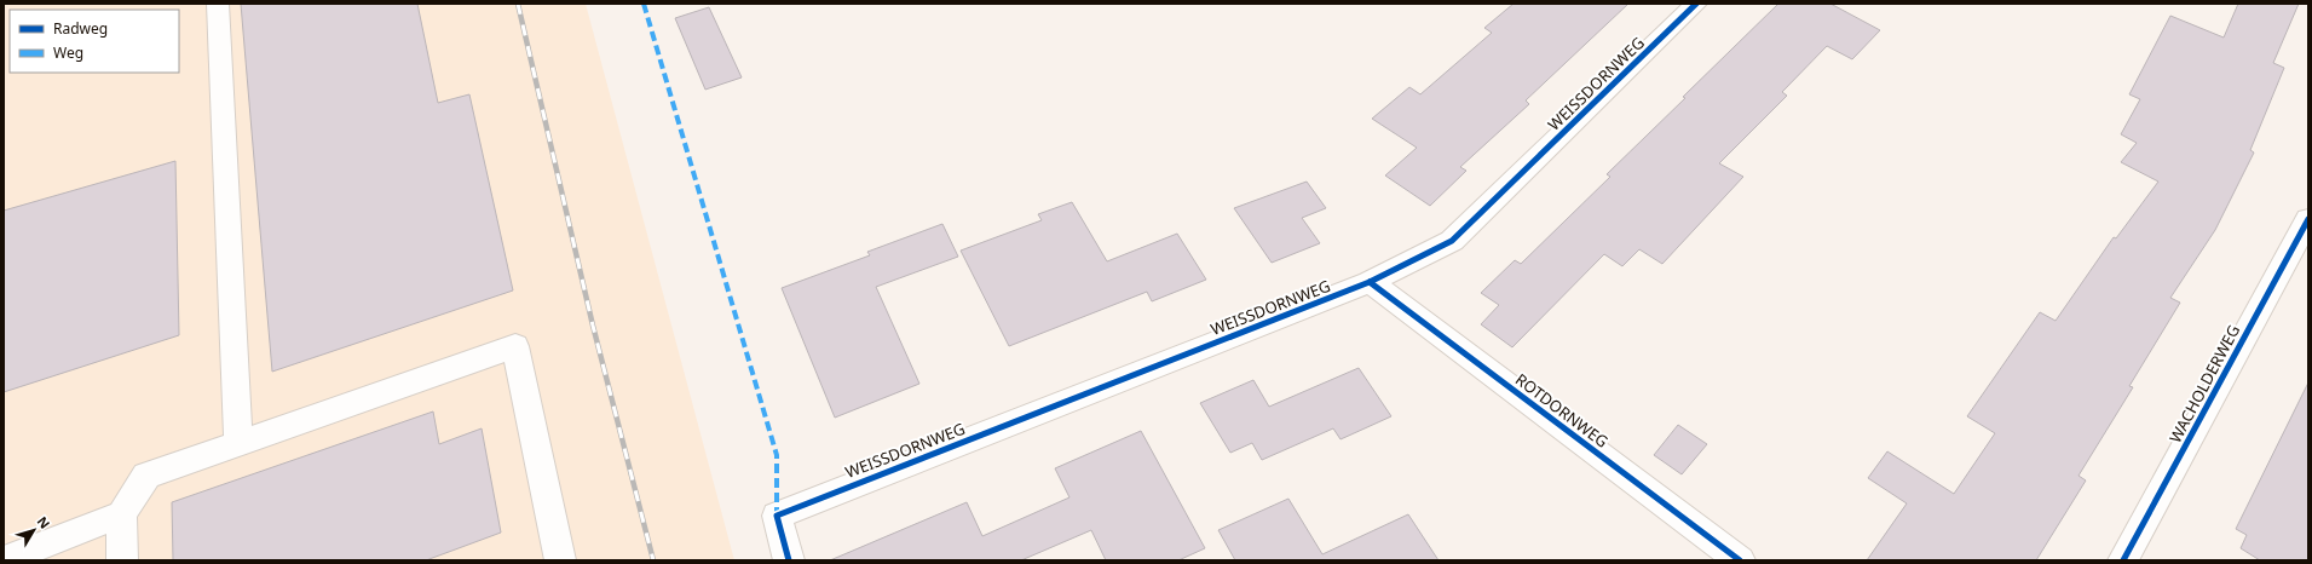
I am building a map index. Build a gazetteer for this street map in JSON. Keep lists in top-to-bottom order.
{
  "streets": {
    "street": ["WEISSDORNWEG", "WACHOLDERWEG", "ROTDORNWEG"]
  },
  "crossings": [
    ["WEISSDORNWEG", "ROTDORNWEG"]
  ],
  "legend": ["Radweg", "Weg"],
  "north": "top right"
}
